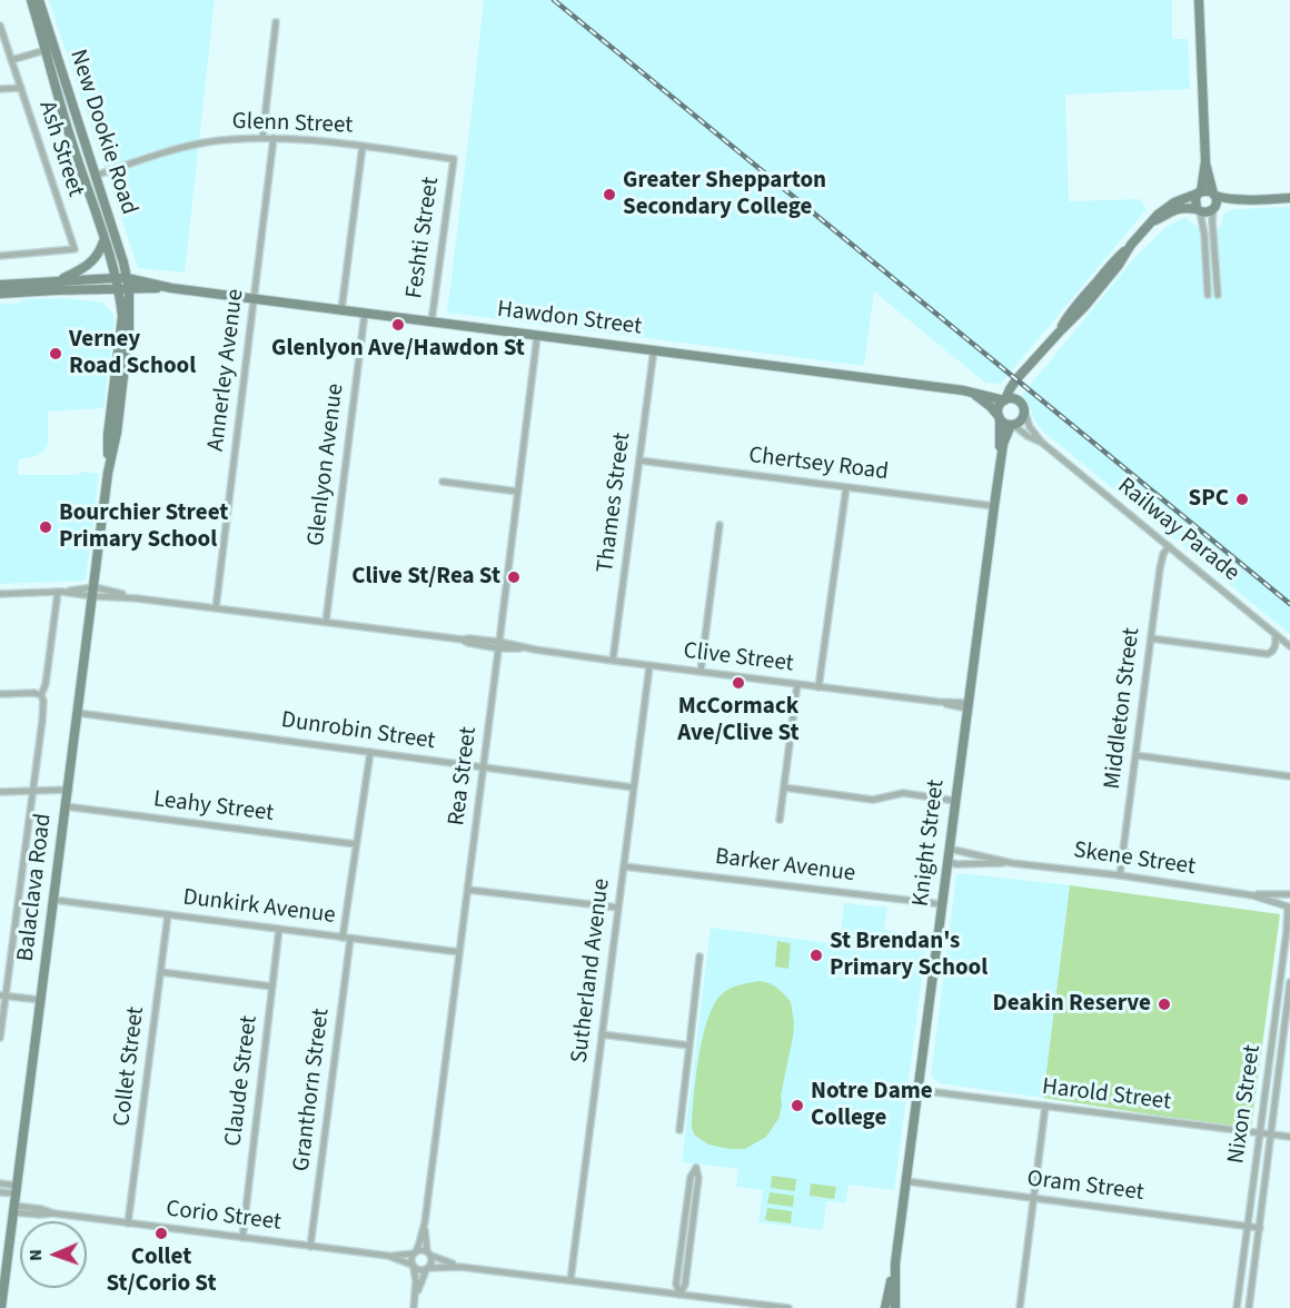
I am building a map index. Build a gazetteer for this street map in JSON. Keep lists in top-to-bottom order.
{
  "streets": {
    "street": [
      "Glenn Street",
      "New Dookie Road",
      "Ash Street",
      "Feshti Street",
      "Hawdon Street",
      "Annerley Avenue",
      "Glenlyon Avenue",
      "Chertsey Road",
      "Thames Street",
      "Railway Parade",
      "Clive Street",
      "Middleton Street",
      "Dunrobin Street",
      "Rea Street",
      "Leahy Street",
      "Knight Street",
      "Skene Street",
      "Barker Avenue",
      "Balaclava Road",
      "Dunkirk Avenue",
      "Sutherland Avenue",
      "Collet Street",
      "Claude Street",
      "Granthorn Street",
      "Harold Street",
      "Nixon Street",
      "Oram Street",
      "Corio Street"
    ]
  },
  "crossings": [
    ["Glenn Street", "New Dookie Road"],
    ["Glenn Street", "Feshti Street"],
    ["Glenn Street", "Annerley Avenue"],
    ["New Dookie Road", "Hawdon Street"],
    ["New Dookie Road", "Balaclava Road"],
    ["Feshti Street", "Hawdon Street"],
    ["Hawdon Street", "Annerley Avenue"],
    ["Hawdon Street", "Glenlyon Avenue"],
    ["Hawdon Street", "Thames Street"],
    ["Hawdon Street", "Railway Parade"],
    ["Hawdon Street", "Rea Street"],
    ["Hawdon Street", "Knight Street"],
    ["Hawdon Street", "Balaclava Road"],
    ["Annerley Avenue", "Clive Street"],
    ["Glenlyon Avenue", "Clive Street"],
    ["Chertsey Road", "Thames Street"],
    ["Chertsey Road", "Knight Street"],
    ["Thames Street", "Clive Street"],
    ["Railway Parade", "Middleton Street"],
    ["Railway Parade", "Knight Street"],
    ["Clive Street", "Rea Street"],
    ["Clive Street", "Knight Street"],
    ["Clive Street", "Balaclava Road"],
    ["Clive Street", "Sutherland Avenue"],
    ["Middleton Street", "Skene Street"],
    ["Dunrobin Street", "Rea Street"],
    ["Dunrobin Street", "Balaclava Road"],
    ["Dunrobin Street", "Sutherland Avenue"],
    ["Dunrobin Street", "Granthorn Street"],
    ["Rea Street", "Dunkirk Avenue"],
    ["Rea Street", "Corio Street"],
    ["Leahy Street", "Balaclava Road"],
    ["Leahy Street", "Granthorn Street"],
    ["Knight Street", "Skene Street"],
    ["Knight Street", "Barker Avenue"],
    ["Knight Street", "Harold Street"],
    ["Knight Street", "Oram Street"],
    ["Skene Street", "Nixon Street"],
    ["Barker Avenue", "Sutherland Avenue"],
    ["Balaclava Road", "Dunkirk Avenue"],
    ["Balaclava Road", "Corio Street"],
    ["Dunkirk Avenue", "Collet Street"],
    ["Dunkirk Avenue", "Claude Street"],
    ["Dunkirk Avenue", "Granthorn Street"],
    ["Collet Street", "Corio Street"],
    ["Claude Street", "Corio Street"],
    ["Granthorn Street", "Corio Street"],
    ["Harold Street", "Nixon Street"],
    ["Nixon Street", "Oram Street"]
  ],
  "places": [
    "Greater Shepparton Secondary College",
    "Glenlyon Ave/Hawdon St",
    "Verney Road School",
    "SPC",
    "Bourchier Street Primary School",
    "Clive St/Rea St",
    "McCormack Ave/Clive St",
    "St Brendan's Primary School",
    "Deakin Reserve",
    "Notre Dame College",
    "Collet St/Corio St"
  ],
  "north": "left"
}
